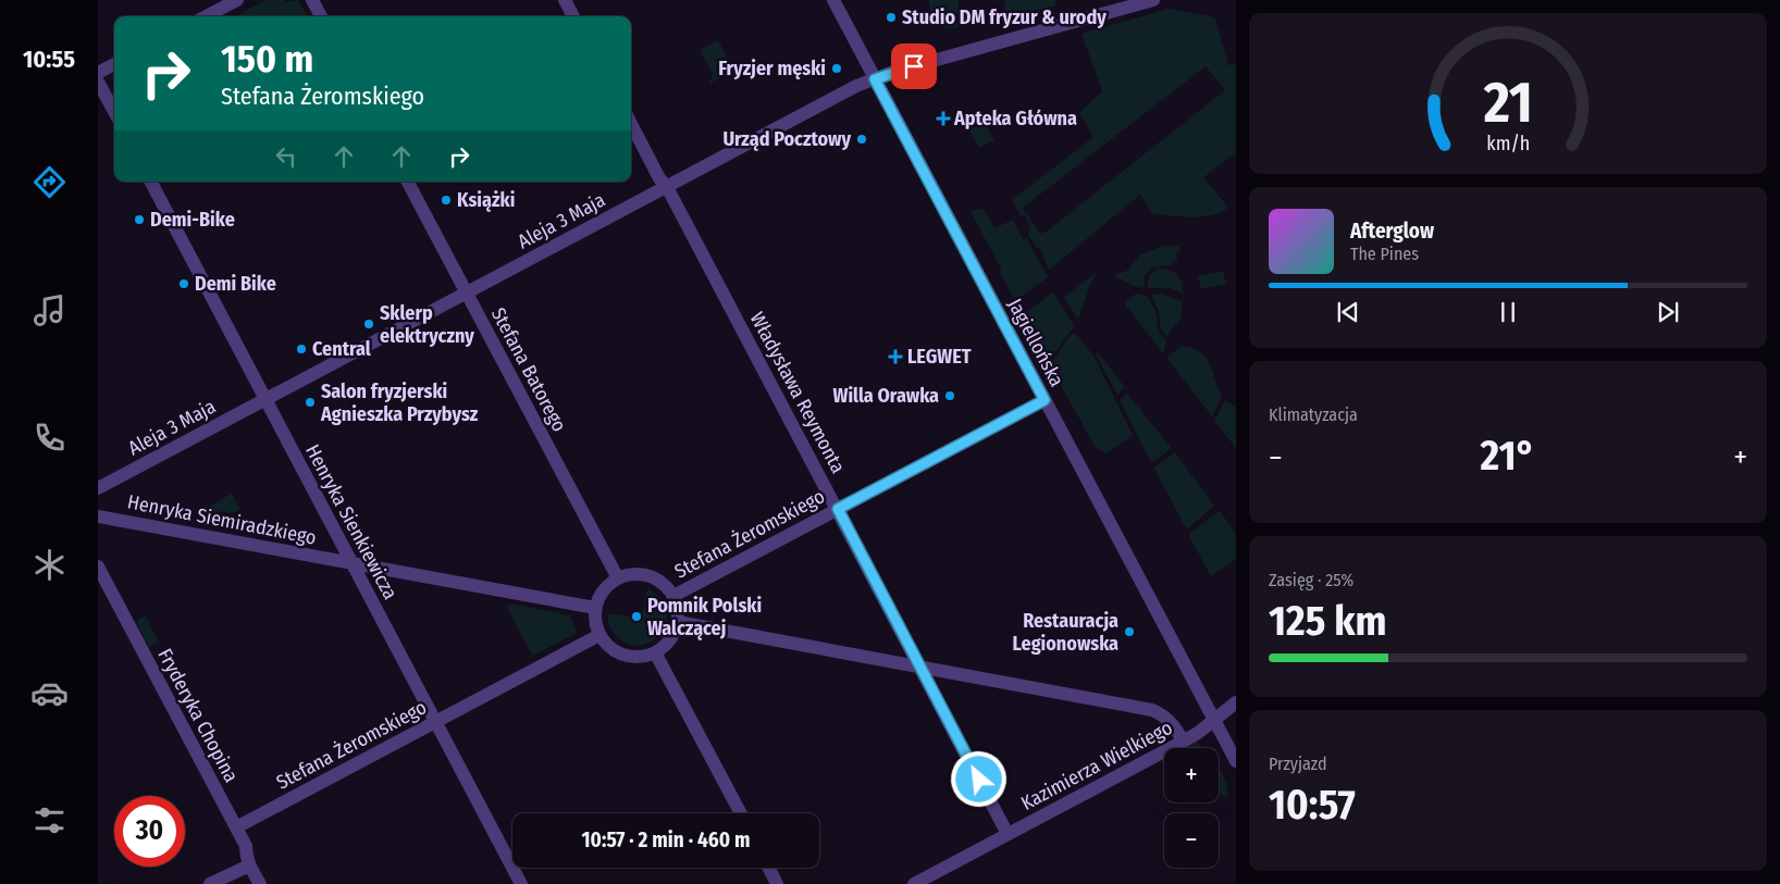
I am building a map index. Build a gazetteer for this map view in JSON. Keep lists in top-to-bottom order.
{
  "streets": {
    "street": [
      "Aleja 3 Maja",
      "Jagiellońska",
      "Stefana Batorego",
      "Władysława Reymonta",
      "Henryka Siemiradzkiego",
      "Henryka Sienkiewicza",
      "Stefana Żeromskiego",
      "Fryderyka Chopina",
      "Kazimierza Wielkiego"
    ]
  },
  "crossings": [
    ["Aleja 3 Maja", "Jagiellońska"],
    ["Aleja 3 Maja", "Stefana Batorego"],
    ["Aleja 3 Maja", "Władysława Reymonta"],
    ["Aleja 3 Maja", "Henryka Sienkiewicza"],
    ["Jagiellońska", "Stefana Żeromskiego"],
    ["Jagiellońska", "Kazimierza Wielkiego"],
    ["Stefana Batorego", "Henryka Siemiradzkiego"],
    ["Stefana Batorego", "Stefana Żeromskiego"],
    ["Władysława Reymonta", "Stefana Żeromskiego"],
    ["Władysława Reymonta", "Kazimierza Wielkiego"],
    ["Henryka Siemiradzkiego", "Henryka Sienkiewicza"],
    ["Henryka Siemiradzkiego", "Stefana Żeromskiego"],
    ["Henryka Sienkiewicza", "Stefana Żeromskiego"],
    ["Stefana Żeromskiego", "Fryderyka Chopina"]
  ],
  "places": {
    "other": [
      "Studio DM fryzur & urody",
      "Fryzjer męski",
      "Urząd Pocztowy",
      "Książki",
      "Demi-Bike",
      "Demi Bike",
      "Sklerp elektryczny",
      "Central",
      "Willa Orawka",
      "Salon fryzjerski Agnieszka Przybysz",
      "Pomnik Polski Walczącej",
      "Restauracja Legionowska"
    ],
    "health": ["Apteka Główna", "LEGWET"]
  },
  "page": {
    "tabs": "10:55",
    "turn": ["150 m", "Stefana Żeromskiego"],
    "song": ["Afterglow", "The Pines"],
    "tile": [
      "Klimatyzacja",
      ["Zasięg · 25%", "125 km"],
      ["Przyjazd", "10:57"]
    ],
    "heat": ["−", "21°", "+"],
    "map_buttons": ["+", "−"],
    "limit": "30",
    "trip": "10:57 · 2 min · 460 m",
    "gauge": ["21", "km/h"]
  }
}
